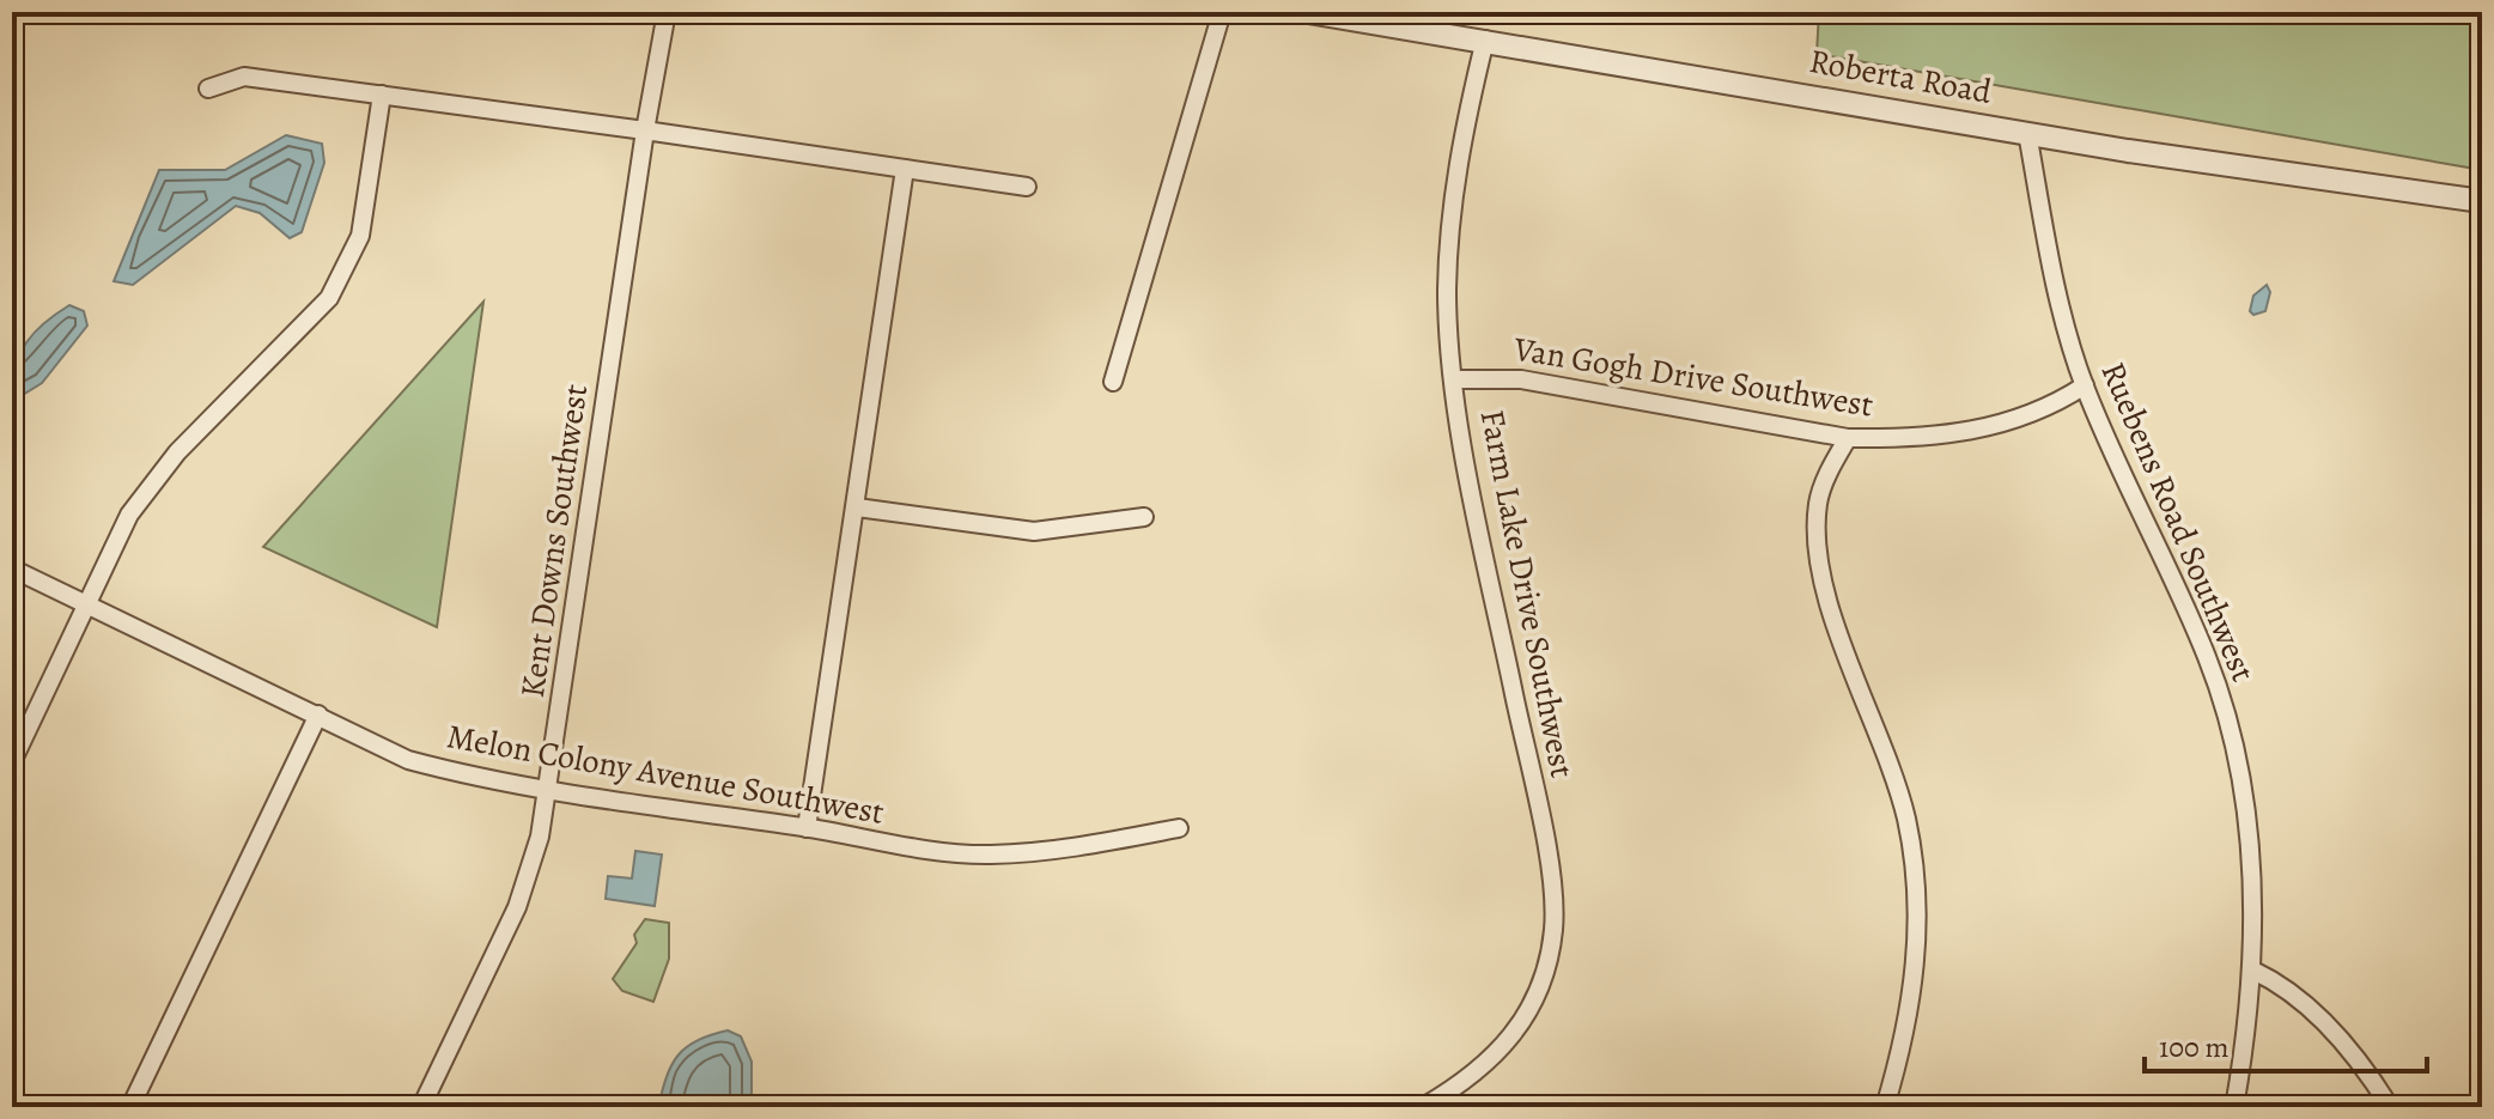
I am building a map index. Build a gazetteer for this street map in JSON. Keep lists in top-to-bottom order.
{
  "streets": {
    "street": [
      "Roberta Road",
      "Van Gogh Drive Southwest",
      "Ruebens Road Southwest",
      "Kent Downs Southwest",
      "Farm Lake Drive Southwest",
      "Melon Colony Avenue Southwest"
    ]
  },
  "crossings": [
    ["Roberta Road", "Ruebens Road Southwest"],
    ["Roberta Road", "Farm Lake Drive Southwest"],
    ["Van Gogh Drive Southwest", "Ruebens Road Southwest"],
    ["Van Gogh Drive Southwest", "Farm Lake Drive Southwest"],
    ["Kent Downs Southwest", "Melon Colony Avenue Southwest"]
  ],
  "scale_bar": "100 m"
}
